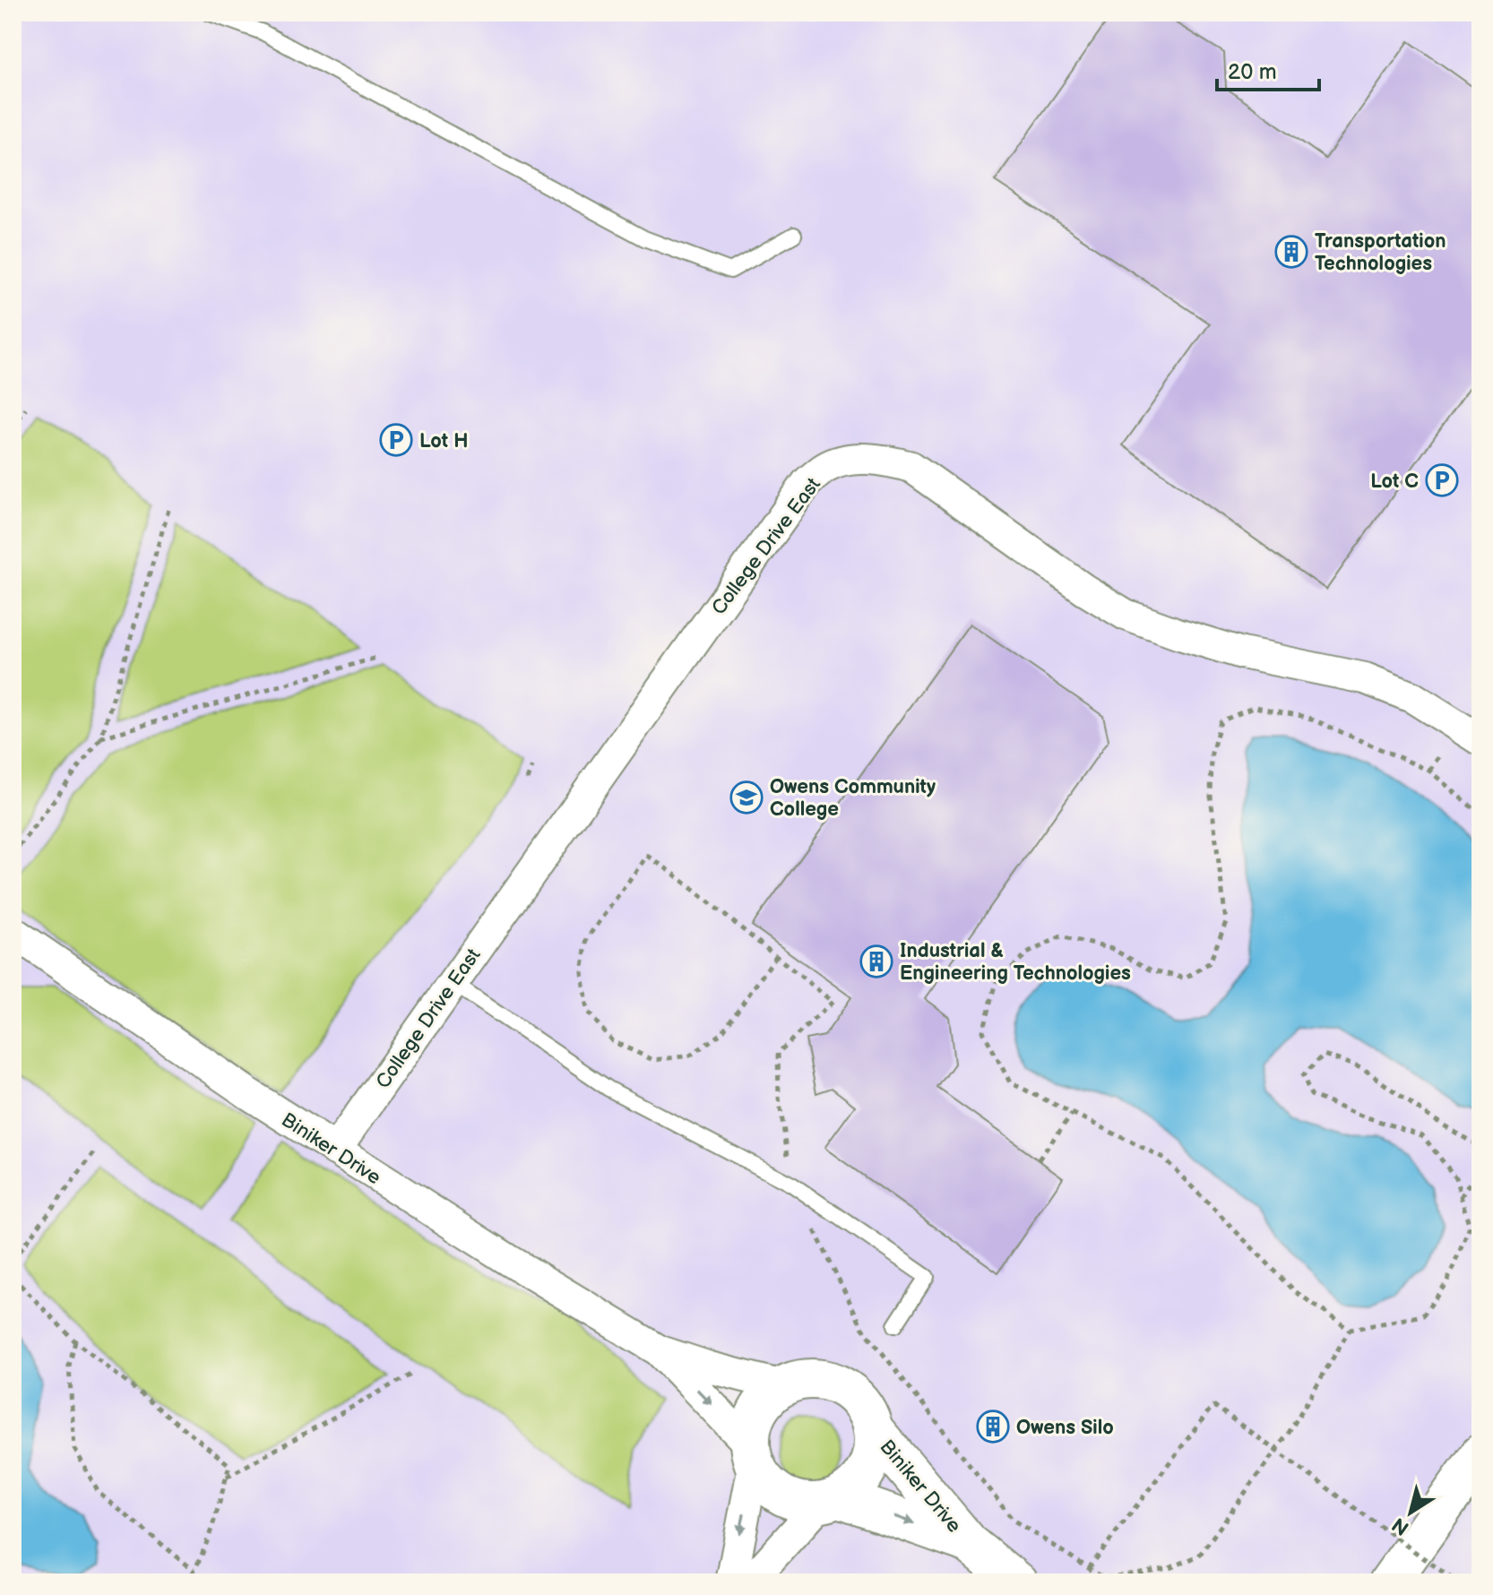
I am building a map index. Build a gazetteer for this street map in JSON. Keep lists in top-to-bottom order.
{
  "streets": {
    "street": ["College Drive East", "Biniker Drive"]
  },
  "crossings": [
    ["College Drive East", "Biniker Drive"]
  ],
  "places": {
    "building": ["Transportation Technologies", "Industrial & Engineering Technologies", "Owens Silo"],
    "parking": ["Lot H", "Lot C"],
    "school or university": ["Owens Community College"]
  },
  "scale_bar": "20 m",
  "north": "bottom left"
}
